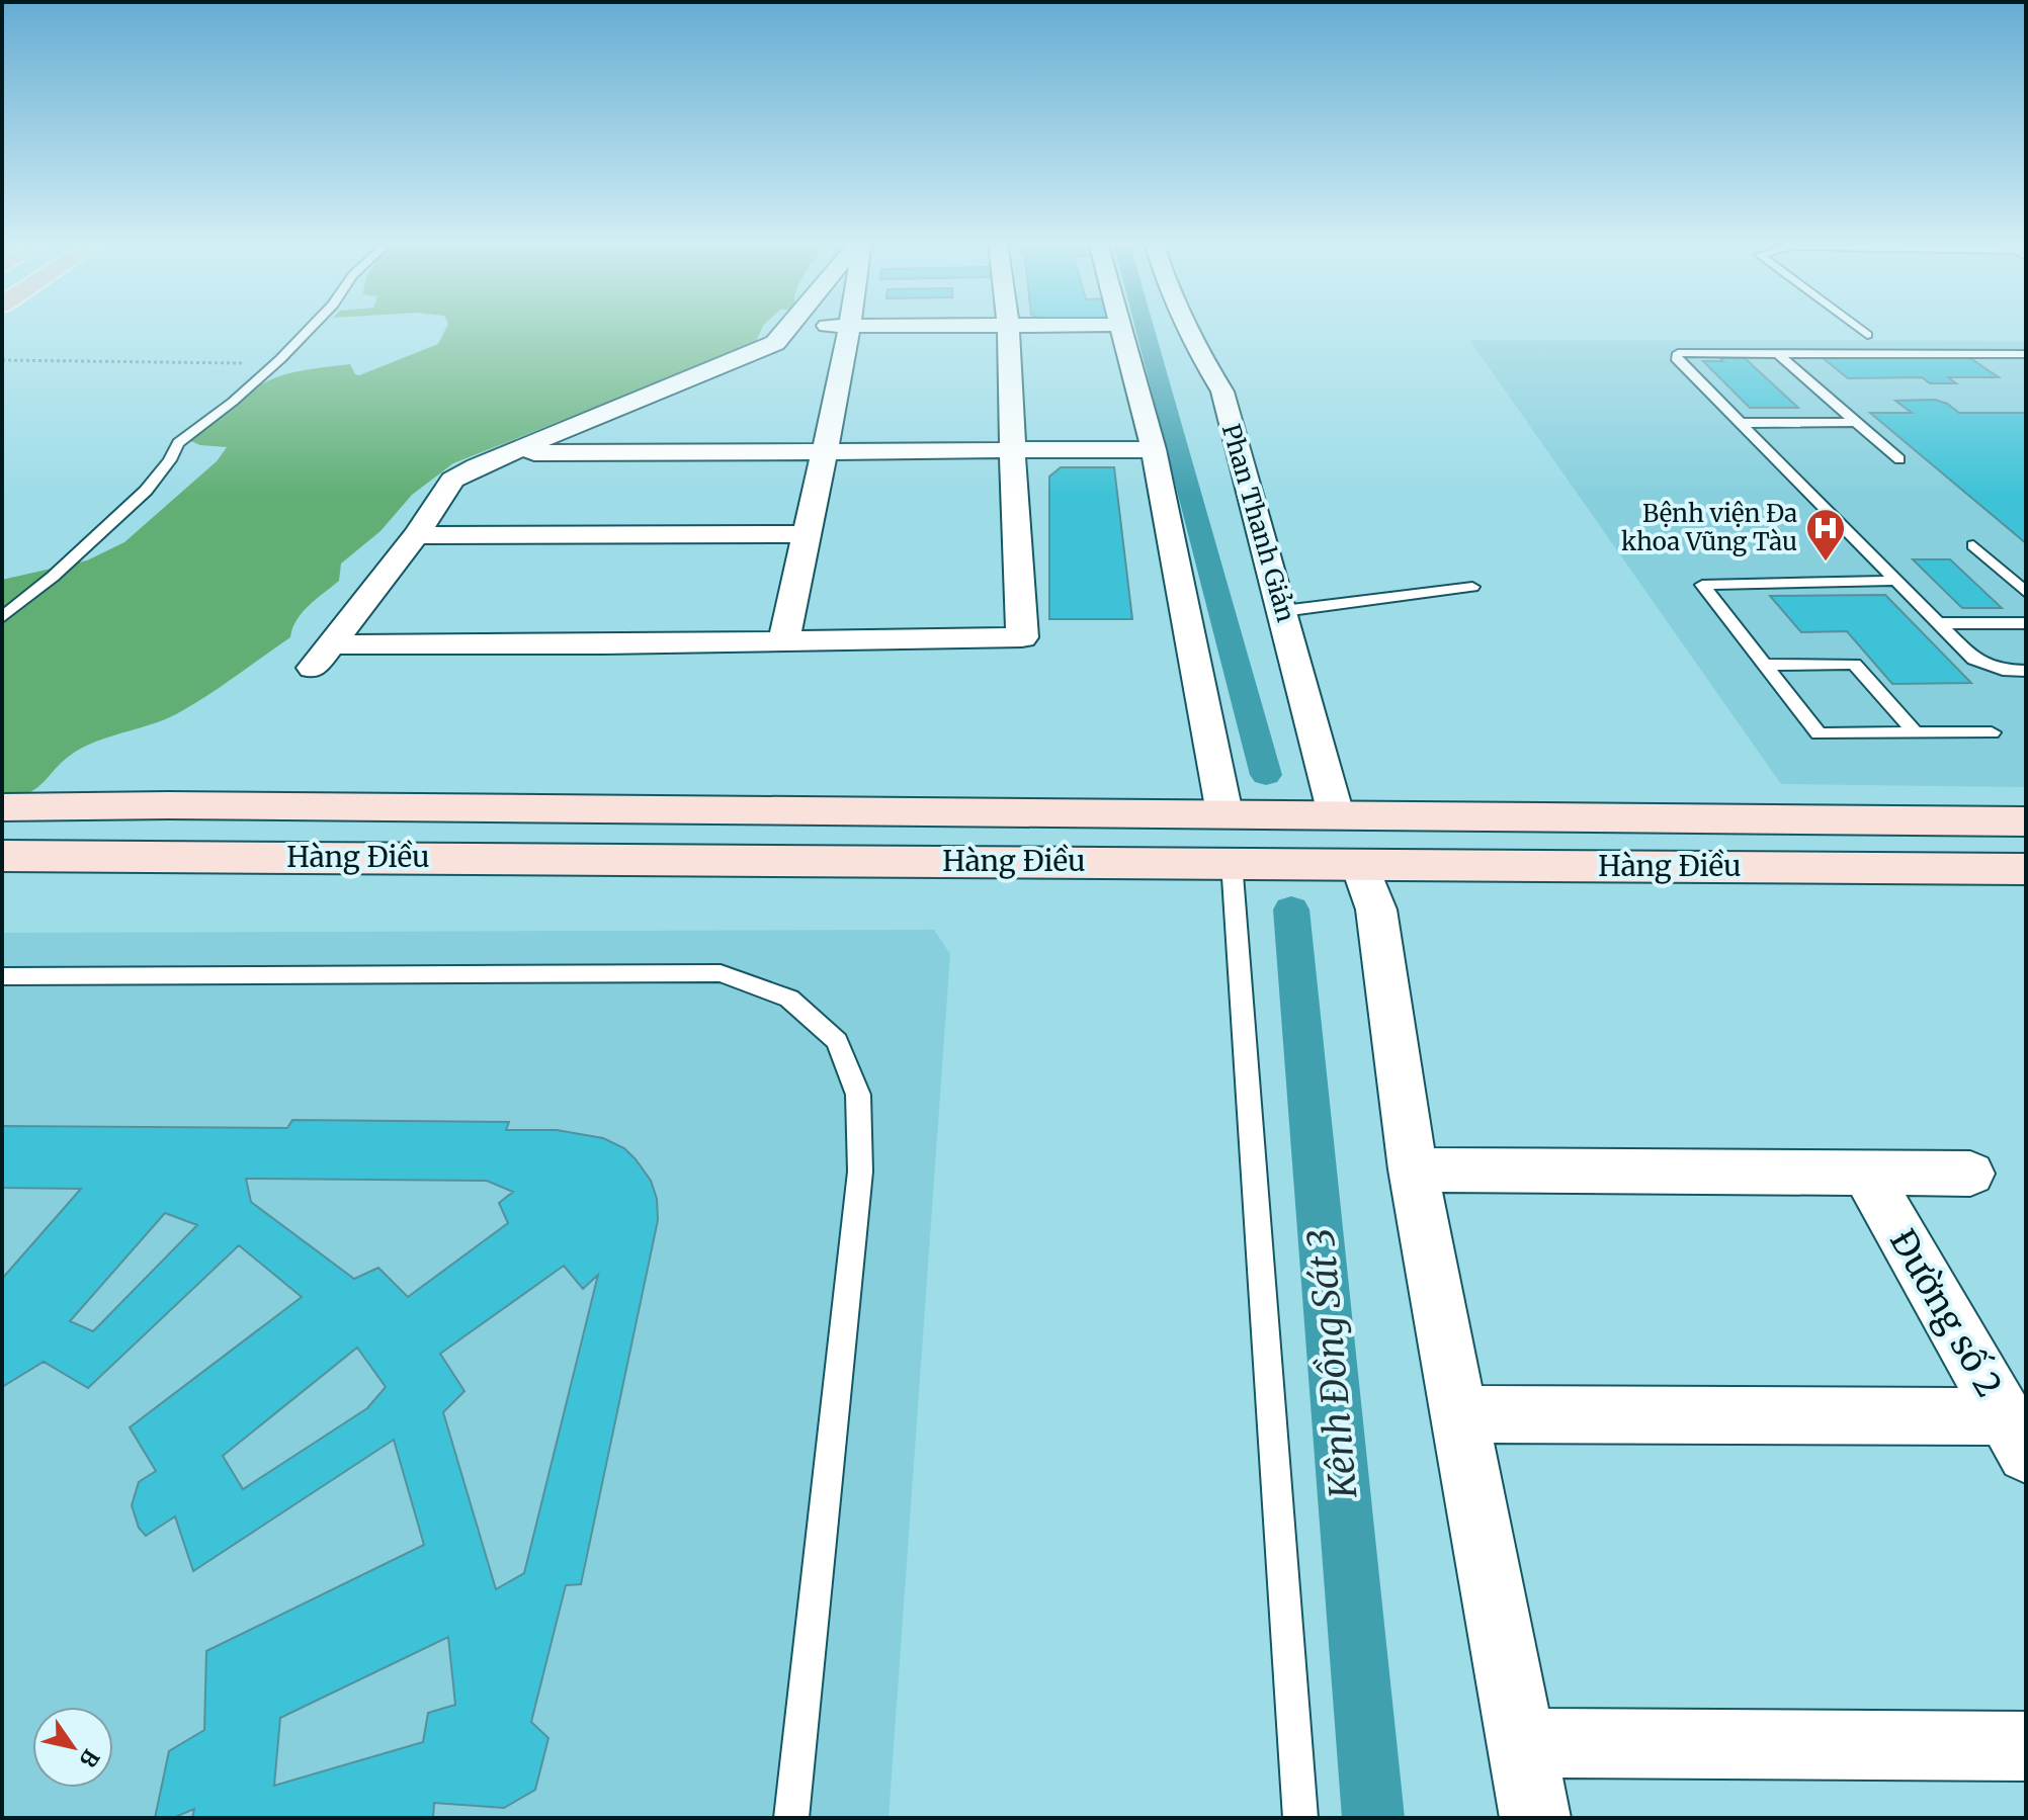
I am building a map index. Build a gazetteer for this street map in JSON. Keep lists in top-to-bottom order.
{
  "streets": {
    "main road": ["Hàng Điều"],
    "street": ["Phan Thanh Giản", "Đường số 2"]
  },
  "crossings": [
    ["Phan Thanh Giản", "Hàng Điều"]
  ],
  "water": ["Kênh Đồng Sát 3"],
  "places": {
    "hospital": ["Bệnh viện Đa khoa Vũng Tàu"]
  },
  "north": "bottom right"
}
